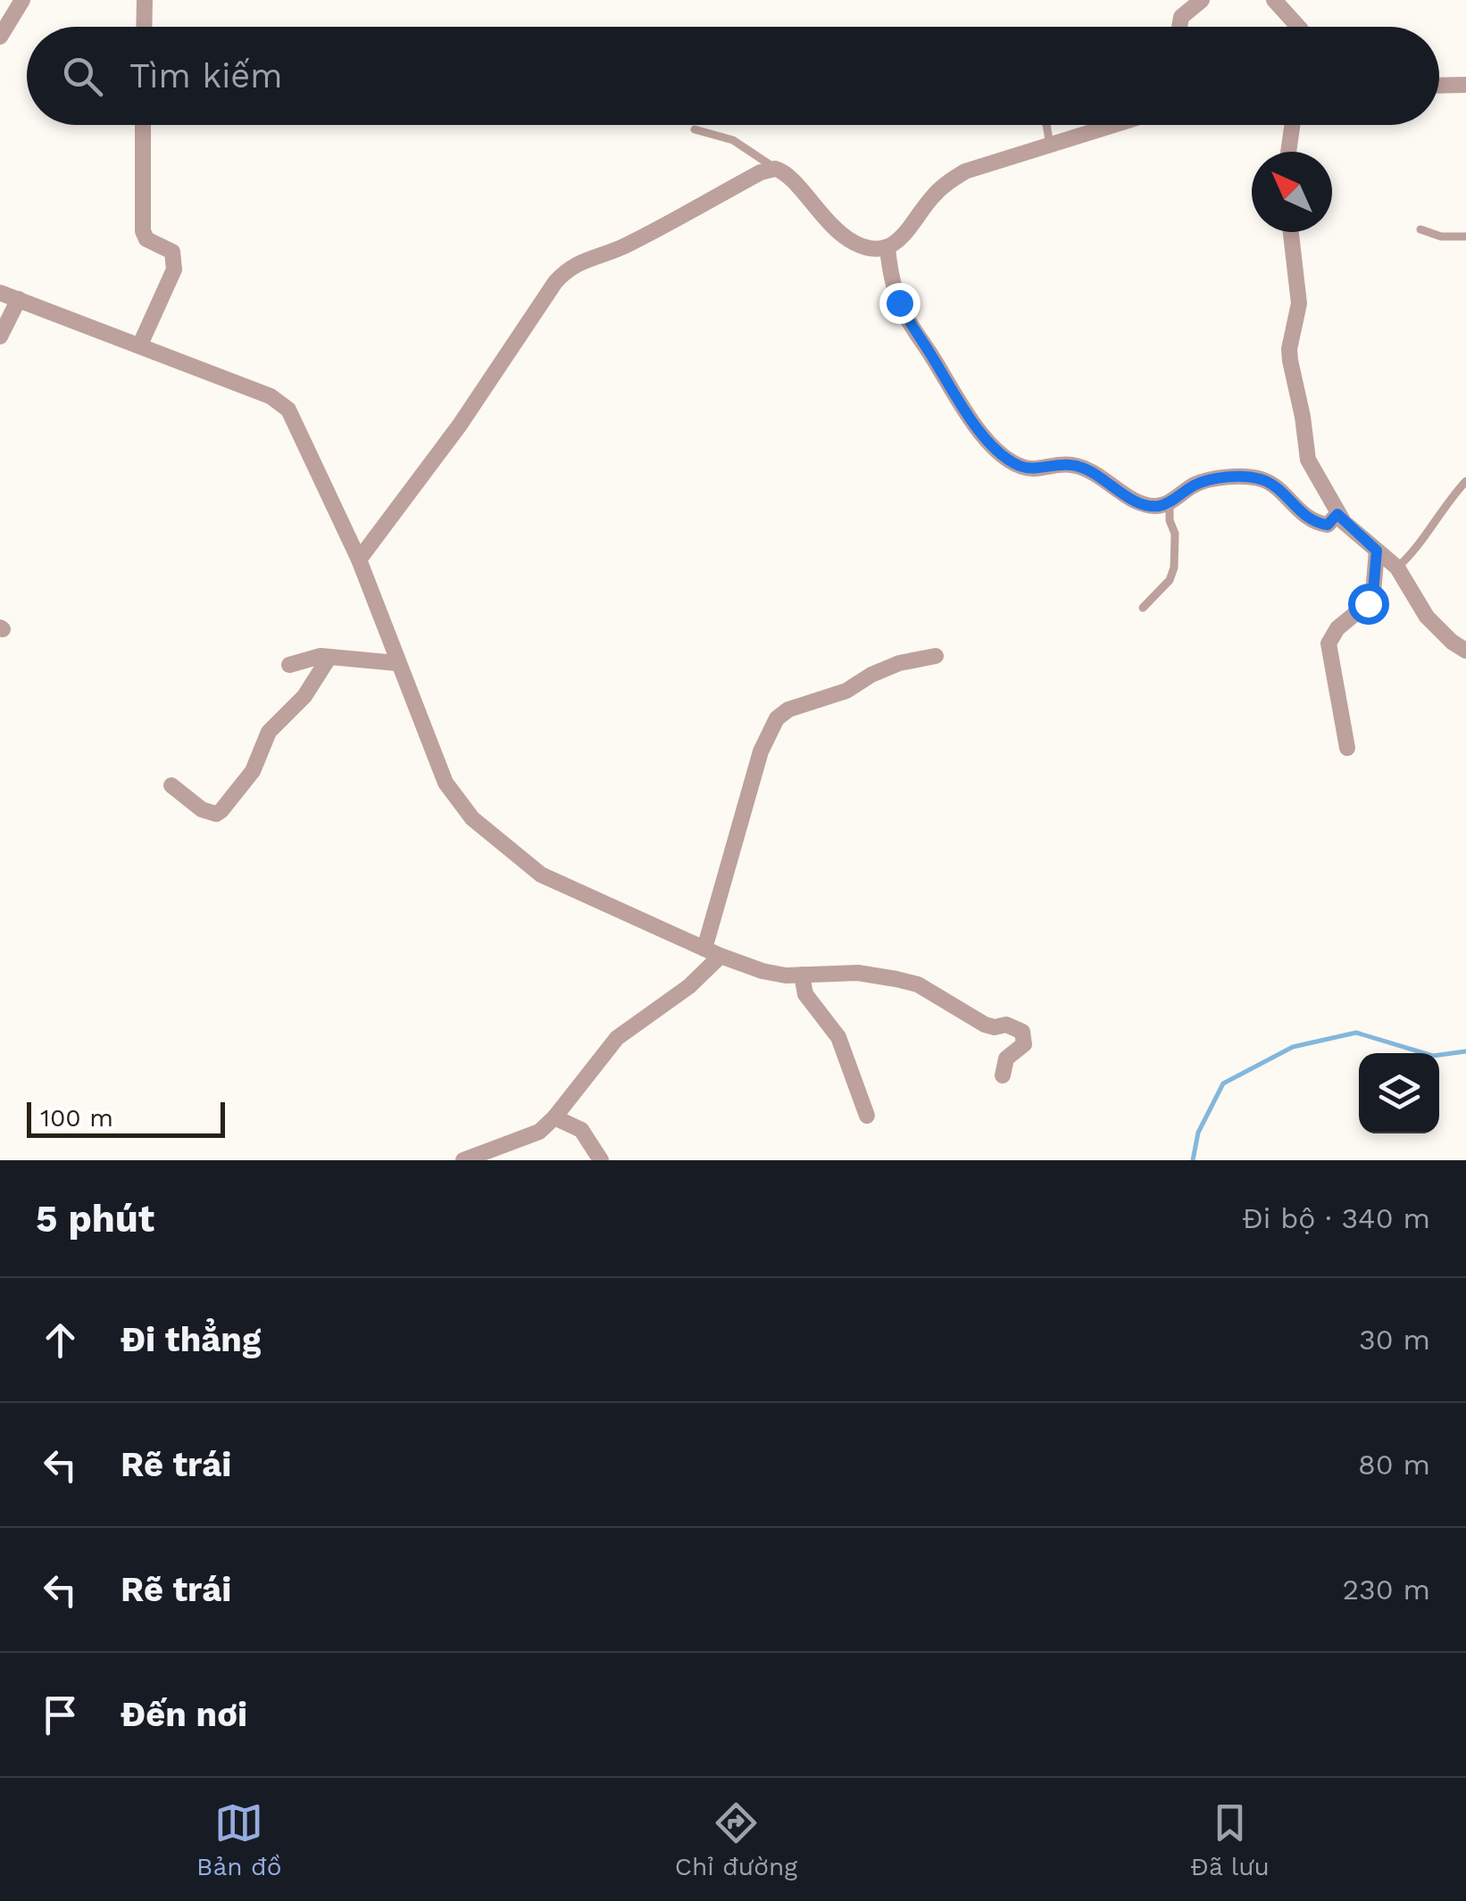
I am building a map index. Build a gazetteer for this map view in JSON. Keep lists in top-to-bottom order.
{
  "scale_bar": "100 m",
  "north": "top left",
  "page": {
    "search": "Tìm kiếm",
    "scale": "100 m",
    "heading": ["5 phút", "Đi bộ · 340 m"],
    "list": [
      ["Đi thẳng", "30 m"],
      ["Rẽ trái", "80 m"],
      ["Rẽ trái", "230 m"],
      "Đến nơi"
    ],
    "nav": ["Bản đồ", "Chỉ đường", "Đã lưu"]
  }
}
